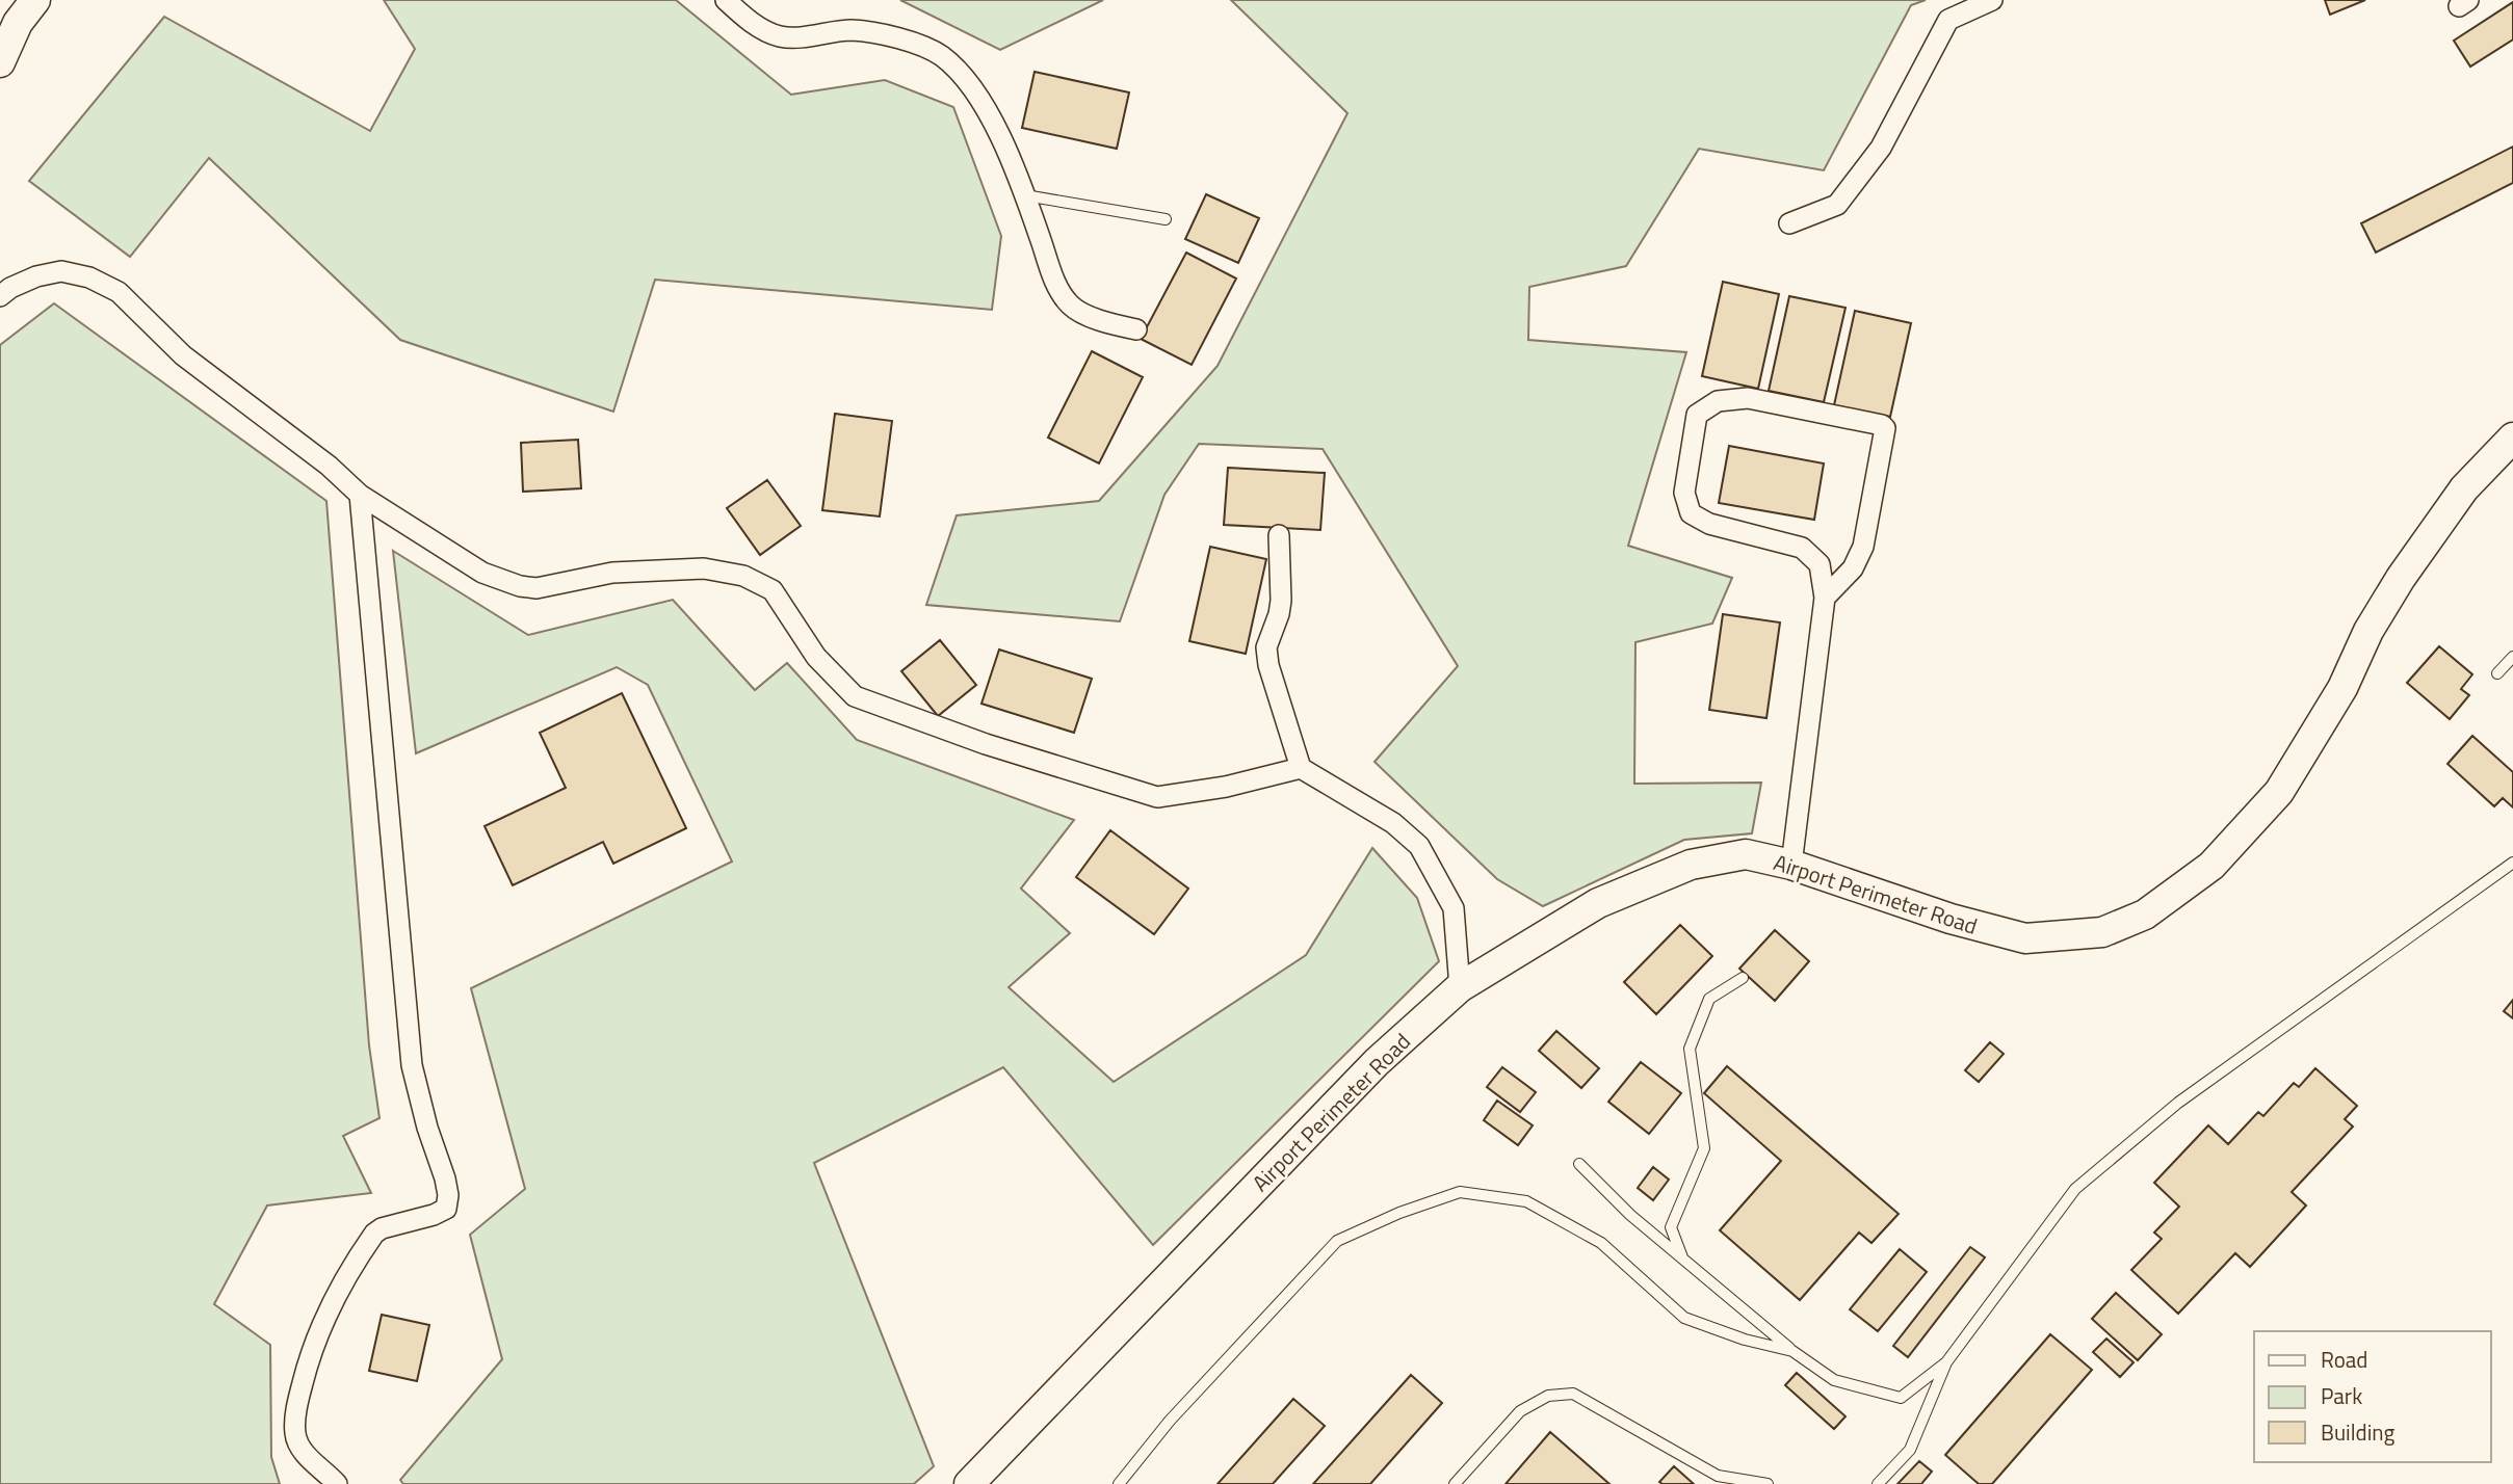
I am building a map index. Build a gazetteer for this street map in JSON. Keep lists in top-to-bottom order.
{
  "streets": {
    "street": ["Airport Perimeter Road"]
  },
  "legend": ["Road", "Park", "Building"]
}
